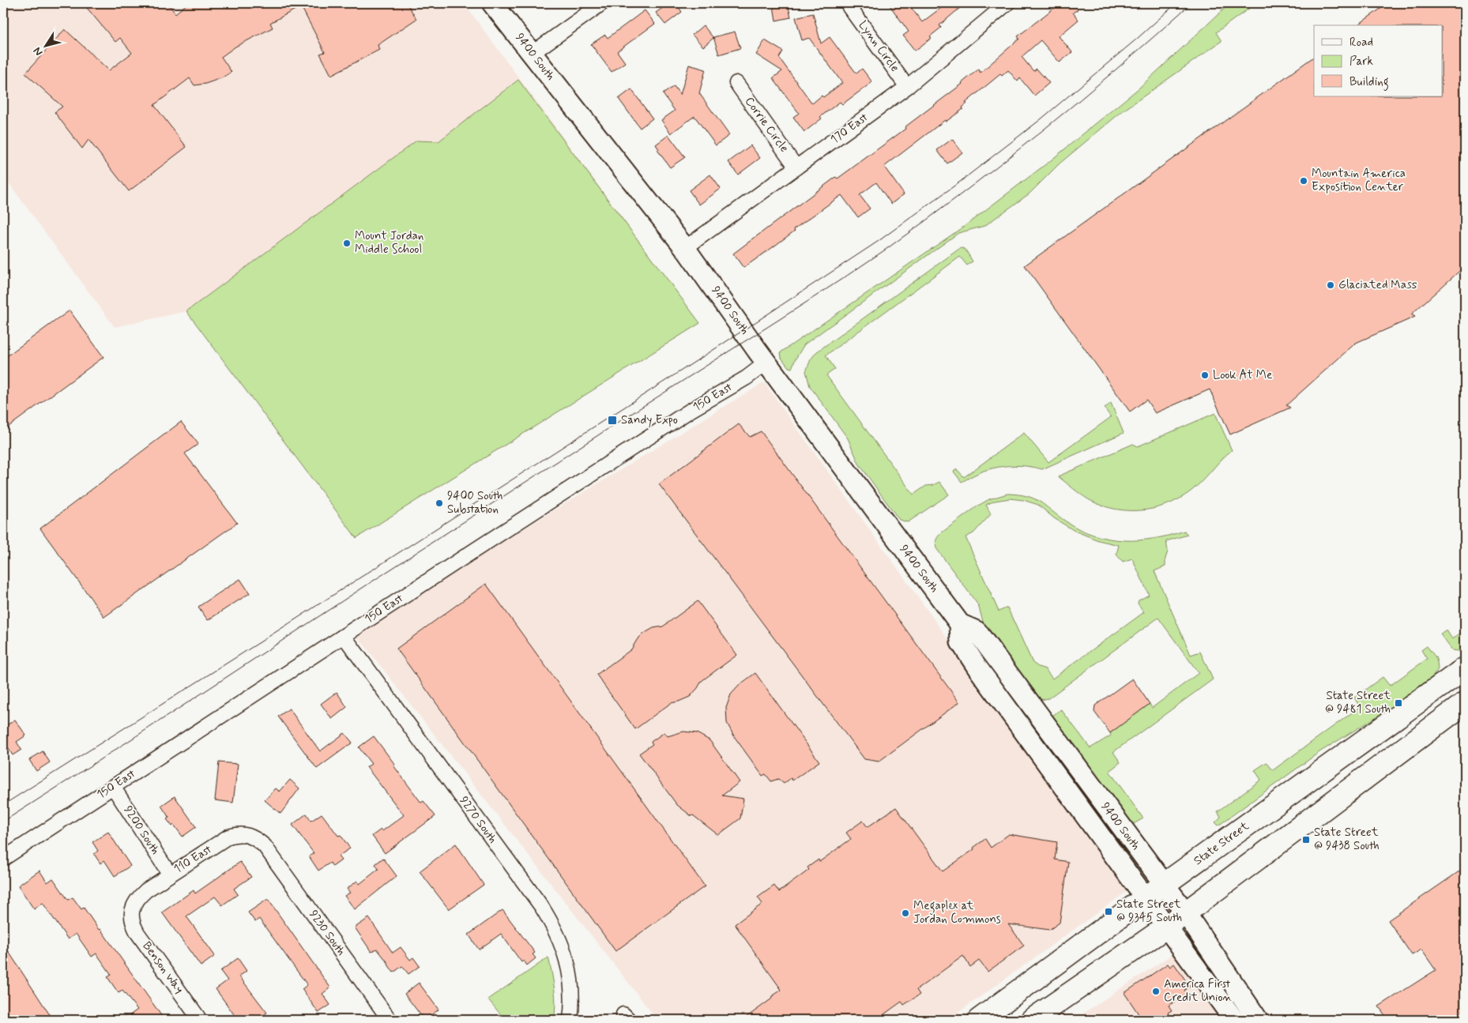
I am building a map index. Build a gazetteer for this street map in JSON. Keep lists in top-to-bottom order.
{
  "streets": {
    "main road": ["State Street"],
    "street": [
      "Lynn Circle",
      "9400 South",
      "Corrie Circle",
      "170 East",
      "150 East",
      "9270 South",
      "9200 South",
      "110 East",
      "9230 South",
      "Benson Way"
    ]
  },
  "crossings": [
    ["Lynn Circle", "170 East"],
    ["9400 South", "170 East"],
    ["9400 South", "150 East"],
    ["9400 South", "State Street"],
    ["Corrie Circle", "170 East"],
    ["150 East", "9270 South"],
    ["150 East", "9200 South"],
    ["9200 South", "110 East"],
    ["110 East", "9230 South"],
    ["110 East", "Benson Way"]
  ],
  "places": {
    "other": [
      "Mountain America Exposition Center",
      "Mount Jordan Middle School",
      "Glaciated Mass",
      "Look At Me",
      "9400 South Substation",
      "Megaplex at Jordan Commons",
      "America First Credit Union"
    ],
    "transit": [
      "Sandy Expo",
      "State Street @ 9481 South",
      "State Street @ 9438 South",
      "State Street @ 9345 South"
    ]
  },
  "legend": ["Road", "Park", "Building"],
  "north": "bottom left"
}
